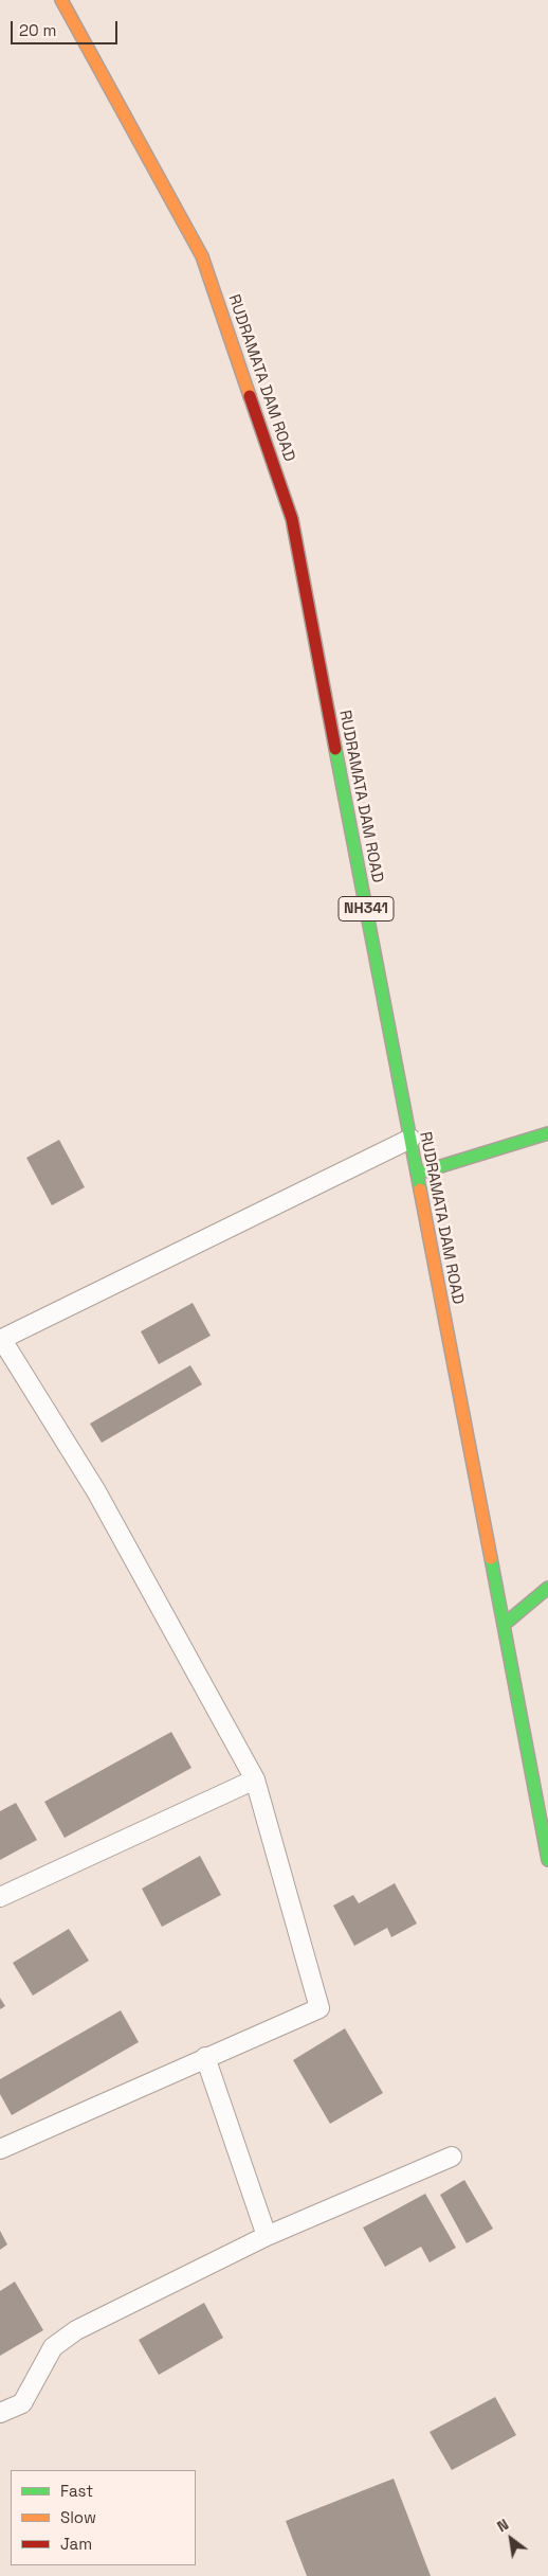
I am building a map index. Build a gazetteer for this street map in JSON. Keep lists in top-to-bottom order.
{
  "streets": {
    "main road": ["RUDRAMATA DAM ROAD", "NH341"]
  },
  "legend": ["Fast", "Slow", "Jam"],
  "scale_bar": "20 m",
  "north": "top left"
}
